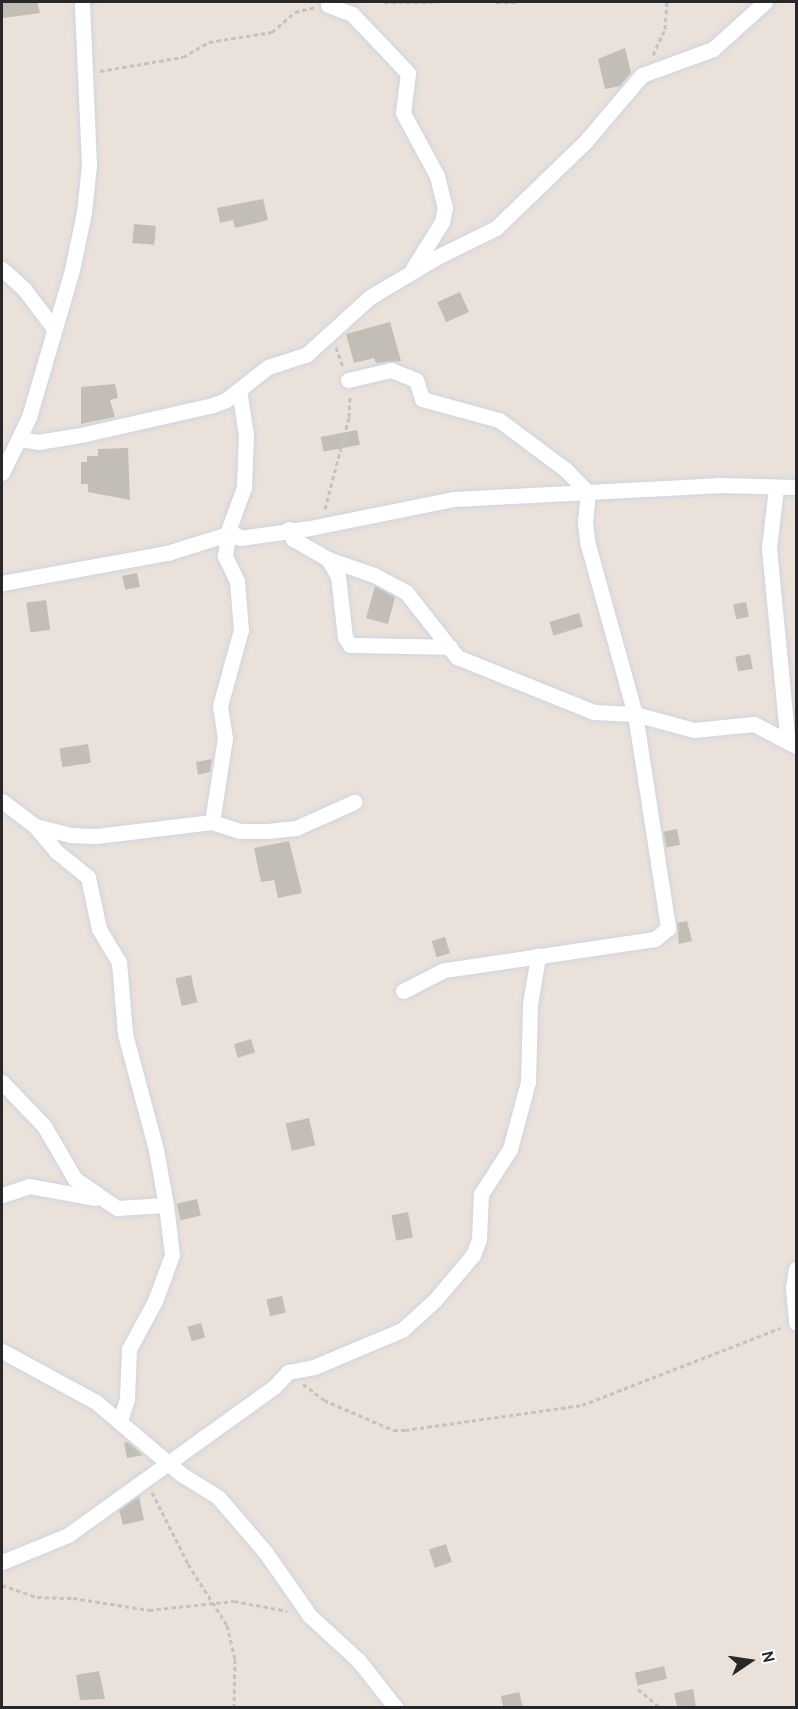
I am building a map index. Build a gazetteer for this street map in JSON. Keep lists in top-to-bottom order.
{
  "north": "right"
}
